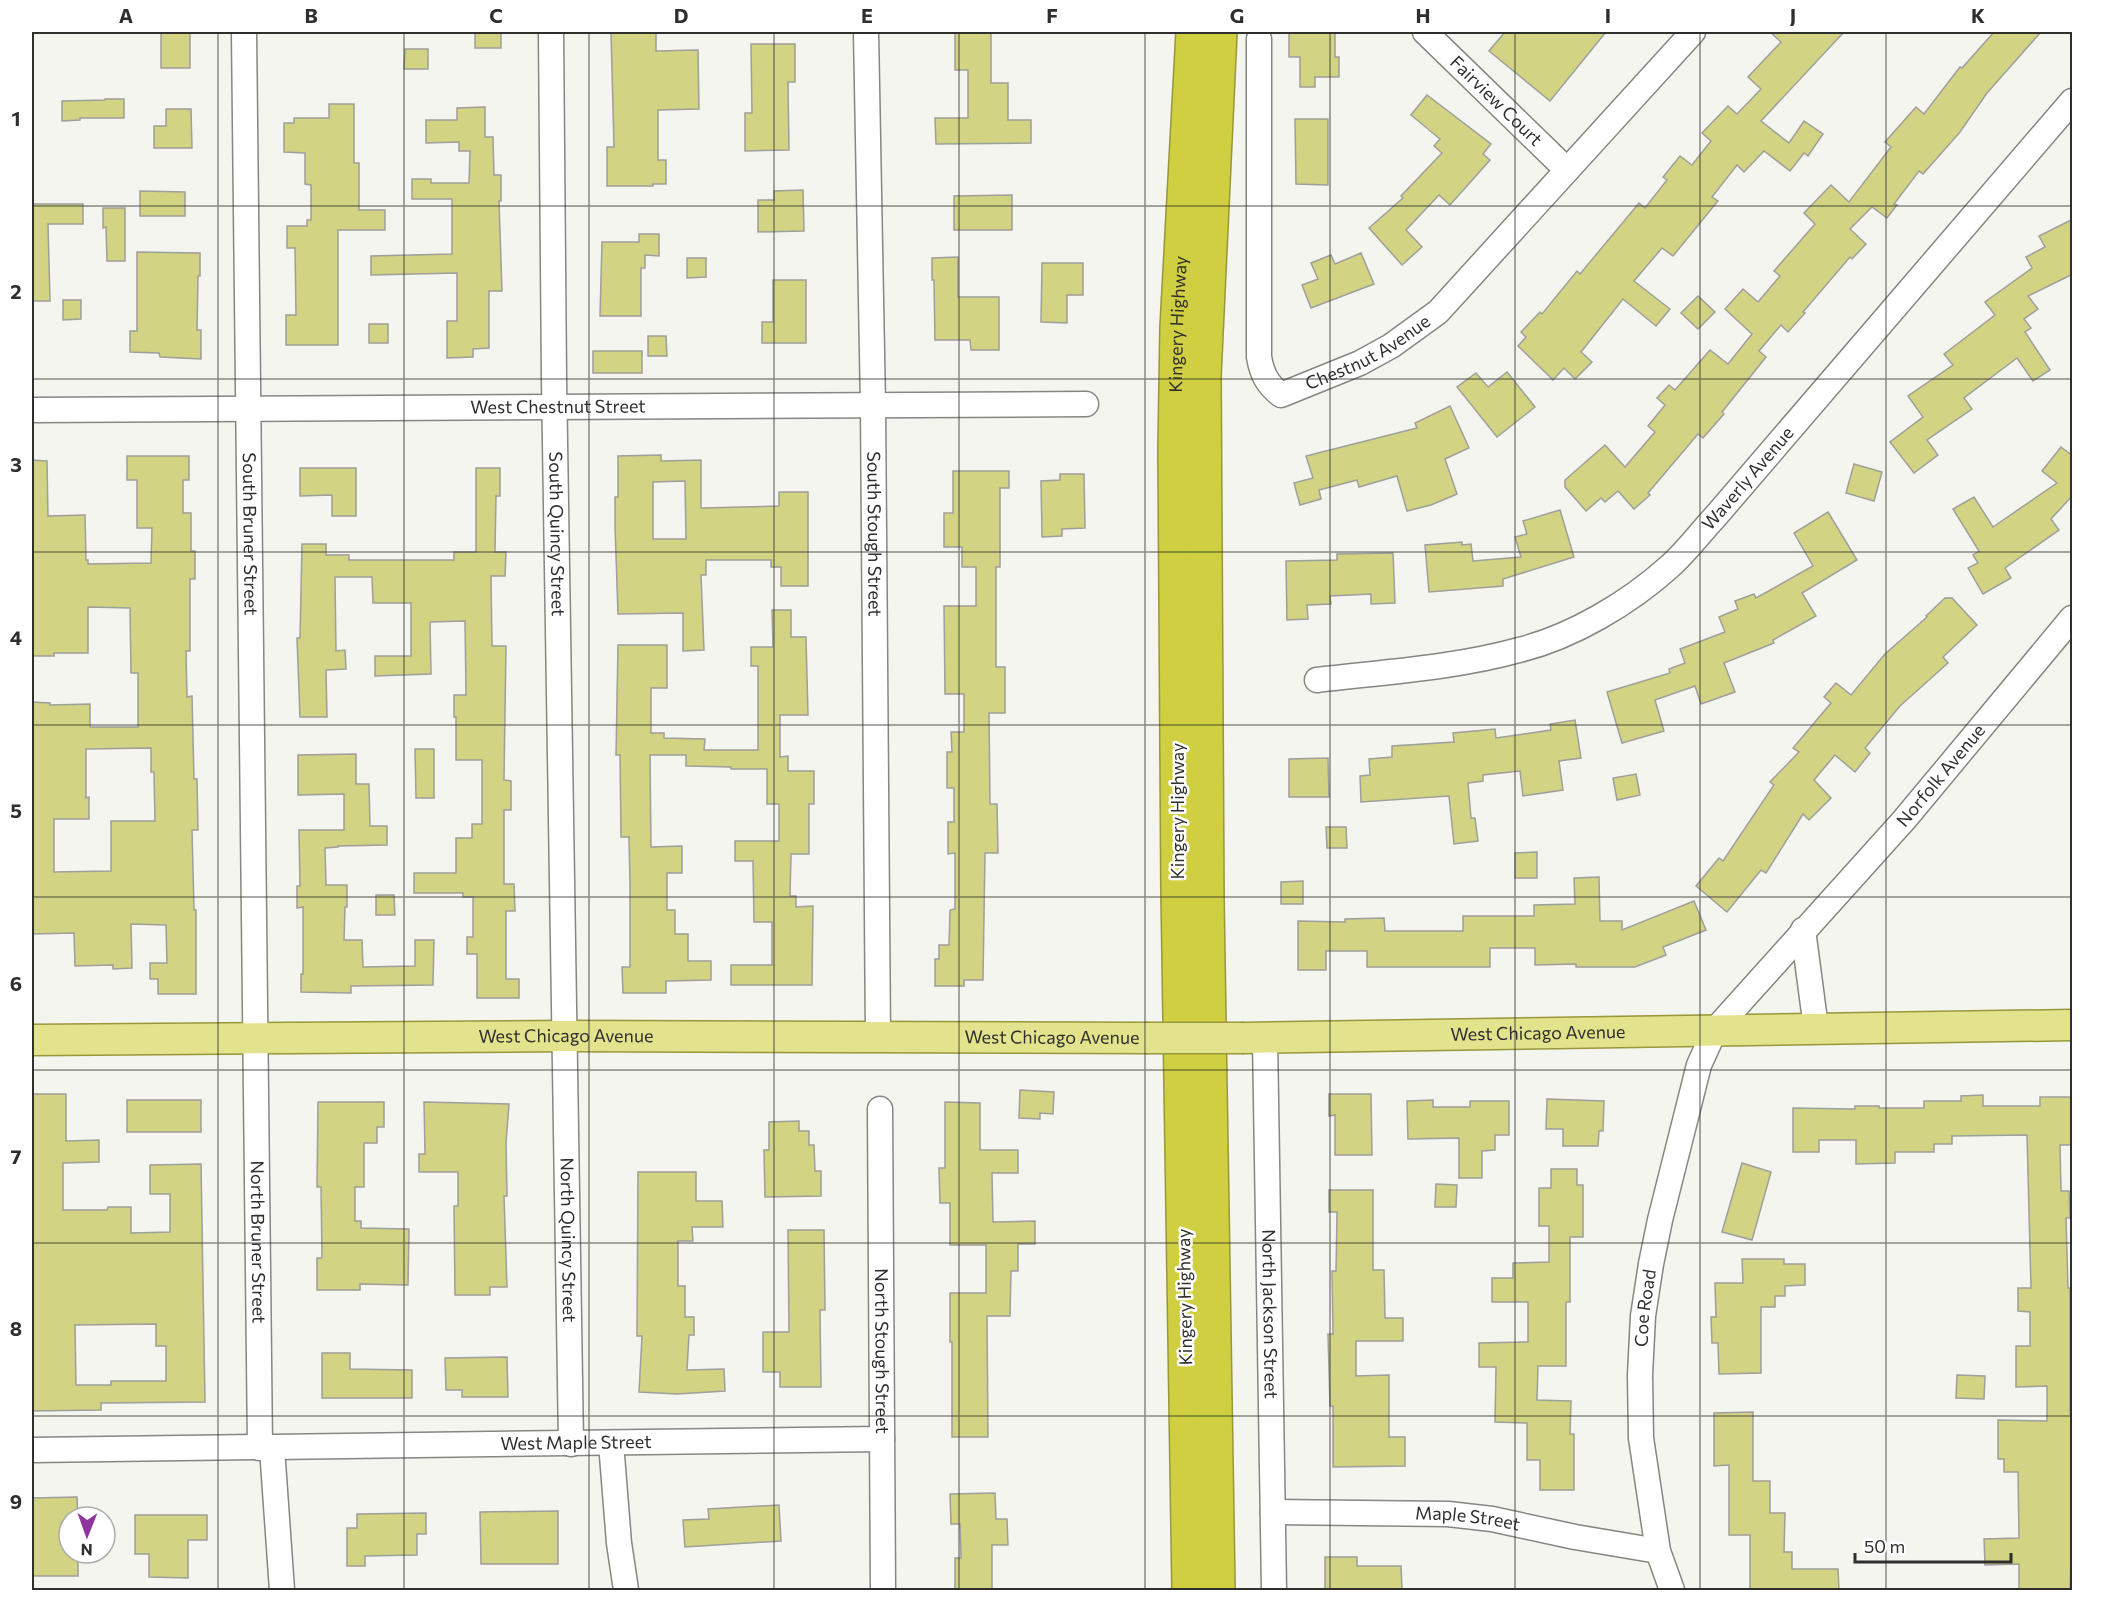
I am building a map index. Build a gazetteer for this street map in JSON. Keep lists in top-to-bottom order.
{
  "streets": {
    "highway": ["Kingery Highway"],
    "main road": ["West Chicago Avenue"],
    "street": [
      "Fairview Court",
      "Chestnut Avenue",
      "West Chestnut Street",
      "Waverly Avenue",
      "South Quincy Street",
      "South Bruner Street",
      "South Stough Street",
      "Norfolk Avenue",
      "North Quincy Street",
      "North Bruner Street",
      "Coe Road",
      "North Jackson Street",
      "North Stough Street",
      "West Maple Street",
      "Maple Street"
    ]
  },
  "crossings": [
    ["Fairview Court", "Chestnut Avenue"],
    ["West Chestnut Street", "South Quincy Street"],
    ["West Chestnut Street", "South Bruner Street"],
    ["West Chestnut Street", "South Stough Street"],
    ["South Quincy Street", "West Chicago Avenue"],
    ["South Quincy Street", "North Quincy Street"],
    ["South Bruner Street", "West Chicago Avenue"],
    ["South Bruner Street", "North Bruner Street"],
    ["South Stough Street", "West Chicago Avenue"],
    ["Norfolk Avenue", "West Chicago Avenue"],
    ["Norfolk Avenue", "Coe Road"],
    ["West Chicago Avenue", "North Quincy Street"],
    ["West Chicago Avenue", "North Bruner Street"],
    ["West Chicago Avenue", "Coe Road"],
    ["West Chicago Avenue", "North Jackson Street"],
    ["North Quincy Street", "West Maple Street"],
    ["North Bruner Street", "West Maple Street"],
    ["Coe Road", "Maple Street"],
    ["North Jackson Street", "Maple Street"],
    ["North Stough Street", "West Maple Street"]
  ],
  "scale_bar": "50 m",
  "north": "bottom",
  "grid": {
    "columns": [
      "A",
      "B",
      "C",
      "D",
      "E",
      "F",
      "G",
      "H",
      "I",
      "J",
      "K"
    ],
    "rows": [
      "1",
      "2",
      "3",
      "4",
      "5",
      "6",
      "7",
      "8",
      "9"
    ]
  }
}
